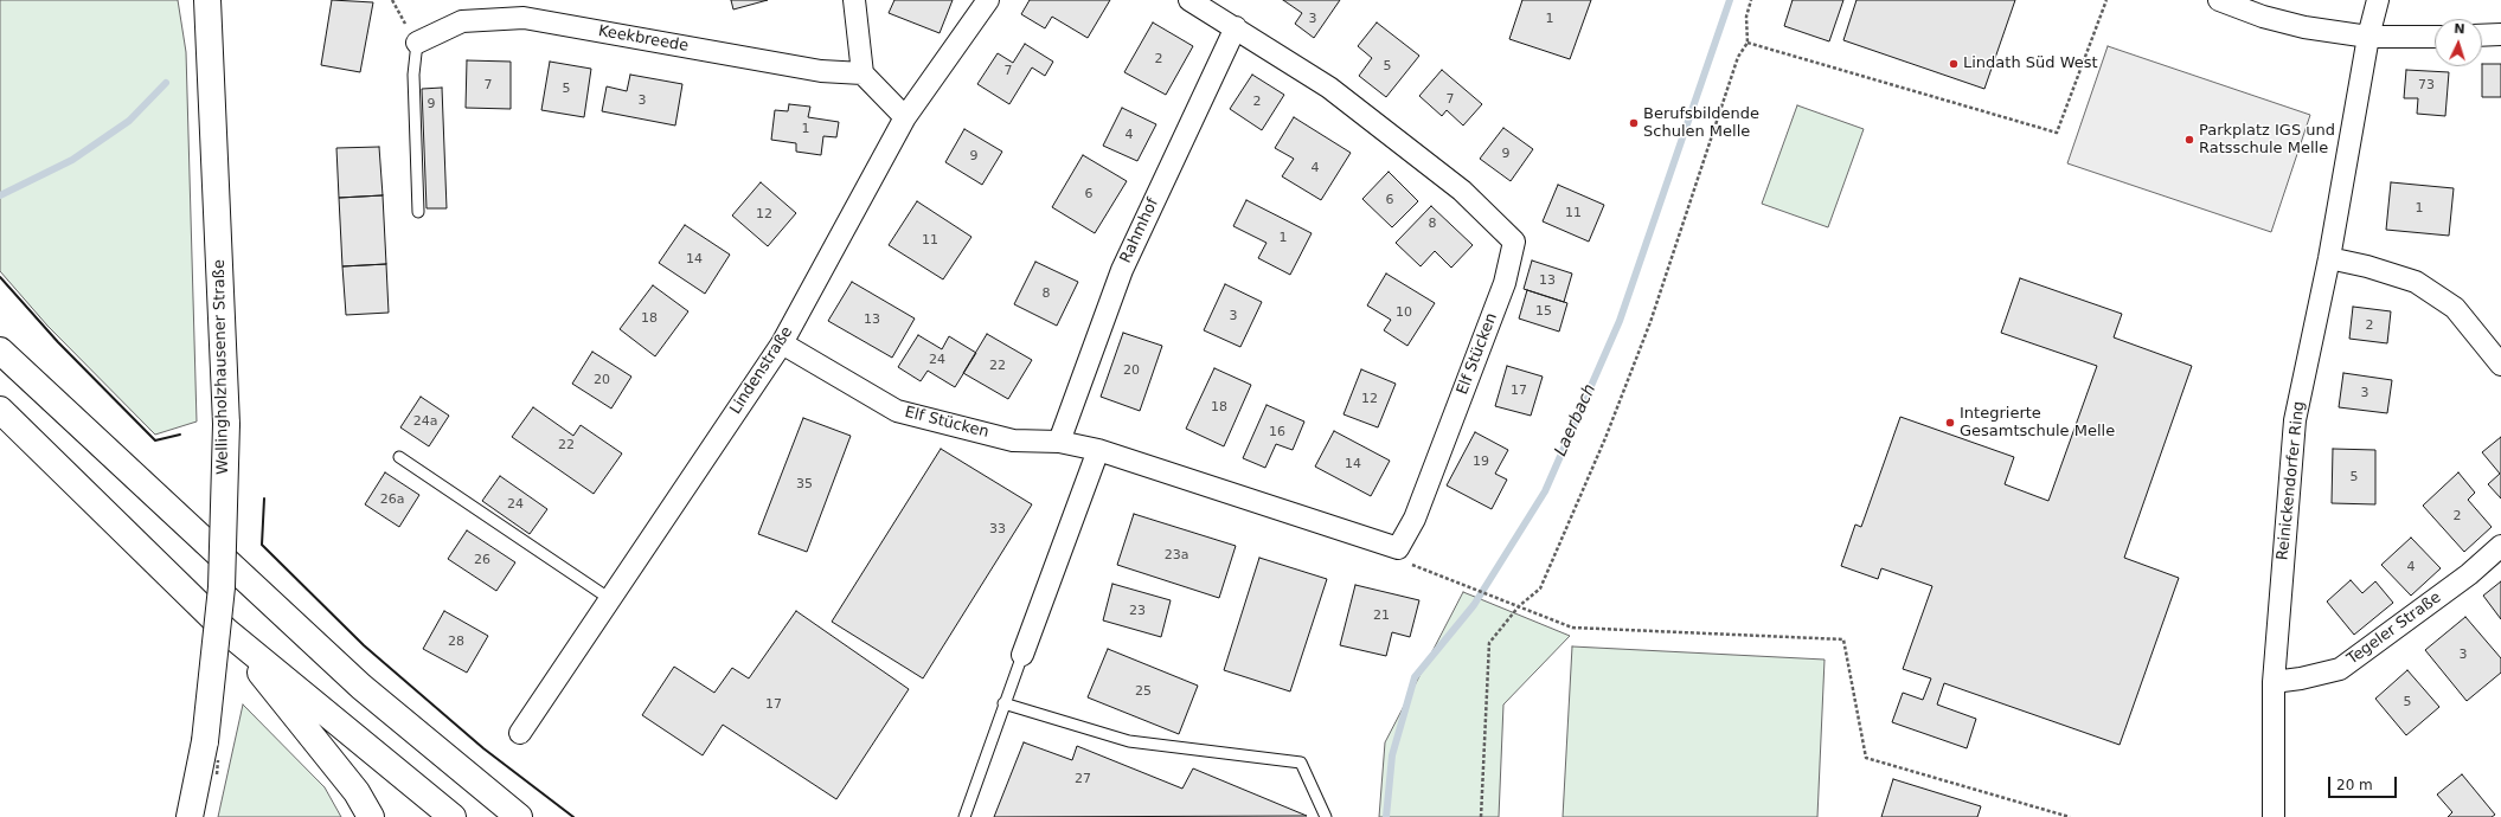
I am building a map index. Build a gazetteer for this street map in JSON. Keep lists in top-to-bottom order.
{
  "streets": {
    "main road": ["Wellingholzhausener Straße"],
    "street": [
      "Keekbreede",
      "Rahmhof",
      "Elf Stücken",
      "Lindenstraße",
      "Reinickendorfer Ring",
      "Tegeler Straße"
    ]
  },
  "crossings": [
    ["Rahmhof", "Elf Stücken"],
    ["Elf Stücken", "Lindenstraße"],
    ["Reinickendorfer Ring", "Tegeler Straße"]
  ],
  "water": ["Laerbach"],
  "places": [
    "Lindath Süd West",
    "Berufsbildende Schulen Melle",
    "Parkplatz IGS und Ratsschule Melle",
    "Integrierte Gesamtschule Melle"
  ],
  "house_numbers": [
    "3",
    "1",
    "2",
    "5",
    "7",
    "7",
    "73",
    "5",
    "7",
    "3",
    "2",
    "9",
    "1",
    "4",
    "9",
    "9",
    "4",
    "6",
    "6",
    "1",
    "11",
    "12",
    "8",
    "1",
    "11",
    "14",
    "13",
    "8",
    "15",
    "10",
    "3",
    "18",
    "13",
    "2",
    "24",
    "22",
    "20",
    "20",
    "17",
    "3",
    "12",
    "18",
    "24a",
    "16",
    "22",
    "19",
    "14",
    "5",
    "35",
    "26a",
    "24",
    "2",
    "33",
    "23a",
    "26",
    "4",
    "23",
    "21",
    "28",
    "3",
    "25",
    "5",
    "17",
    "27"
  ],
  "scale_bar": "20 m",
  "north": "top"
}
